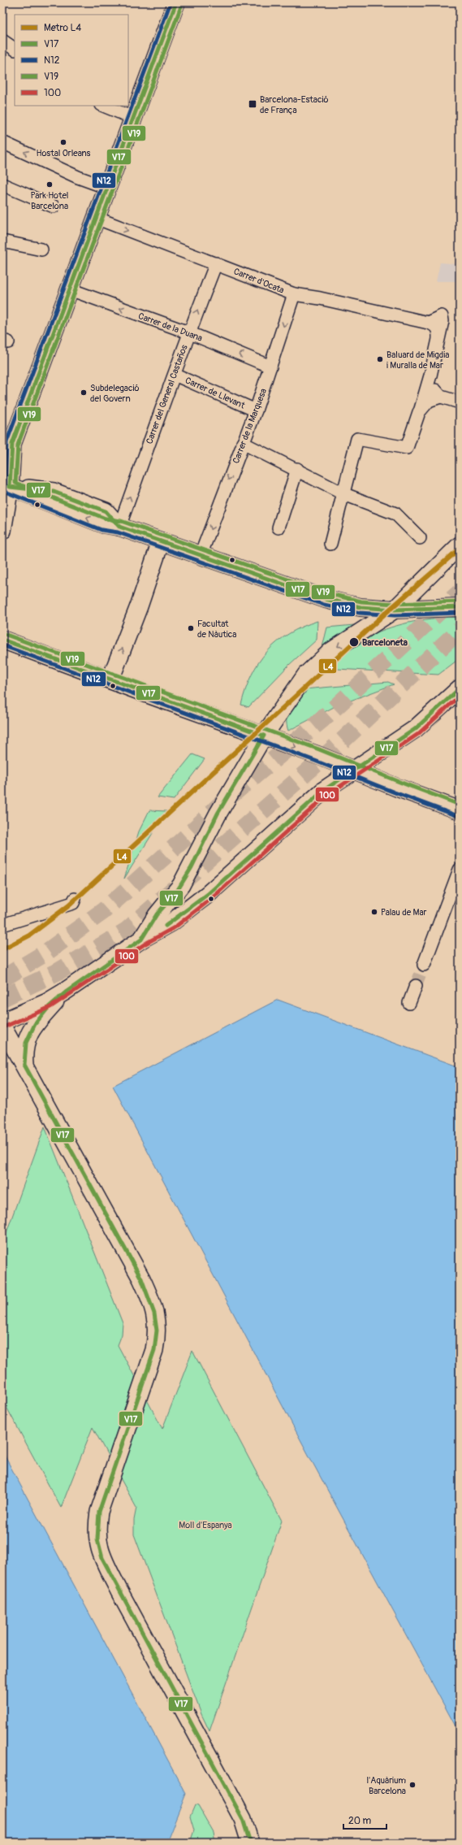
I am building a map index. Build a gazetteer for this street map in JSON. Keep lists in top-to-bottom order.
{
  "streets": {
    "street": [
      "Carrer d'Ocata",
      "Carrer de la Duana",
      "Carrer de Llevant",
      "Carrer del General Castaños",
      "Carrer de la Marquesa"
    ]
  },
  "crossings": [
    ["Carrer d'Ocata", "Carrer del General Castaños"],
    ["Carrer d'Ocata", "Carrer de la Marquesa"],
    ["Carrer de la Duana", "Carrer del General Castaños"],
    ["Carrer de la Duana", "Carrer de la Marquesa"],
    ["Carrer de Llevant", "Carrer del General Castaños"],
    ["Carrer de Llevant", "Carrer de la Marquesa"]
  ],
  "one_way": ["Carrer d'Ocata", "Carrer de la Duana", "Carrer del General Castaños"],
  "parks": ["Moll d'Espanya"],
  "places": {
    "transit": ["Barcelona-Estació de França"],
    "other": [
      "Hostal Orleans",
      "Park Hotel Barcelona",
      "Baluard de Migdia i Muralla de Mar",
      "Subdelegació del Govern",
      "Facultat de Nàutica",
      "Barceloneta",
      "Palau de Mar",
      "l'Aquàrium Barcelona"
    ]
  },
  "lines": [
    "transit line V17",
    "transit line N12",
    "transit line V19",
    "metro line L4",
    "transit line 100"
  ],
  "legend": [
    "Metro L4",
    "V17",
    "N12",
    "V19",
    "100"
  ],
  "scale_bar": "20 m"
}
